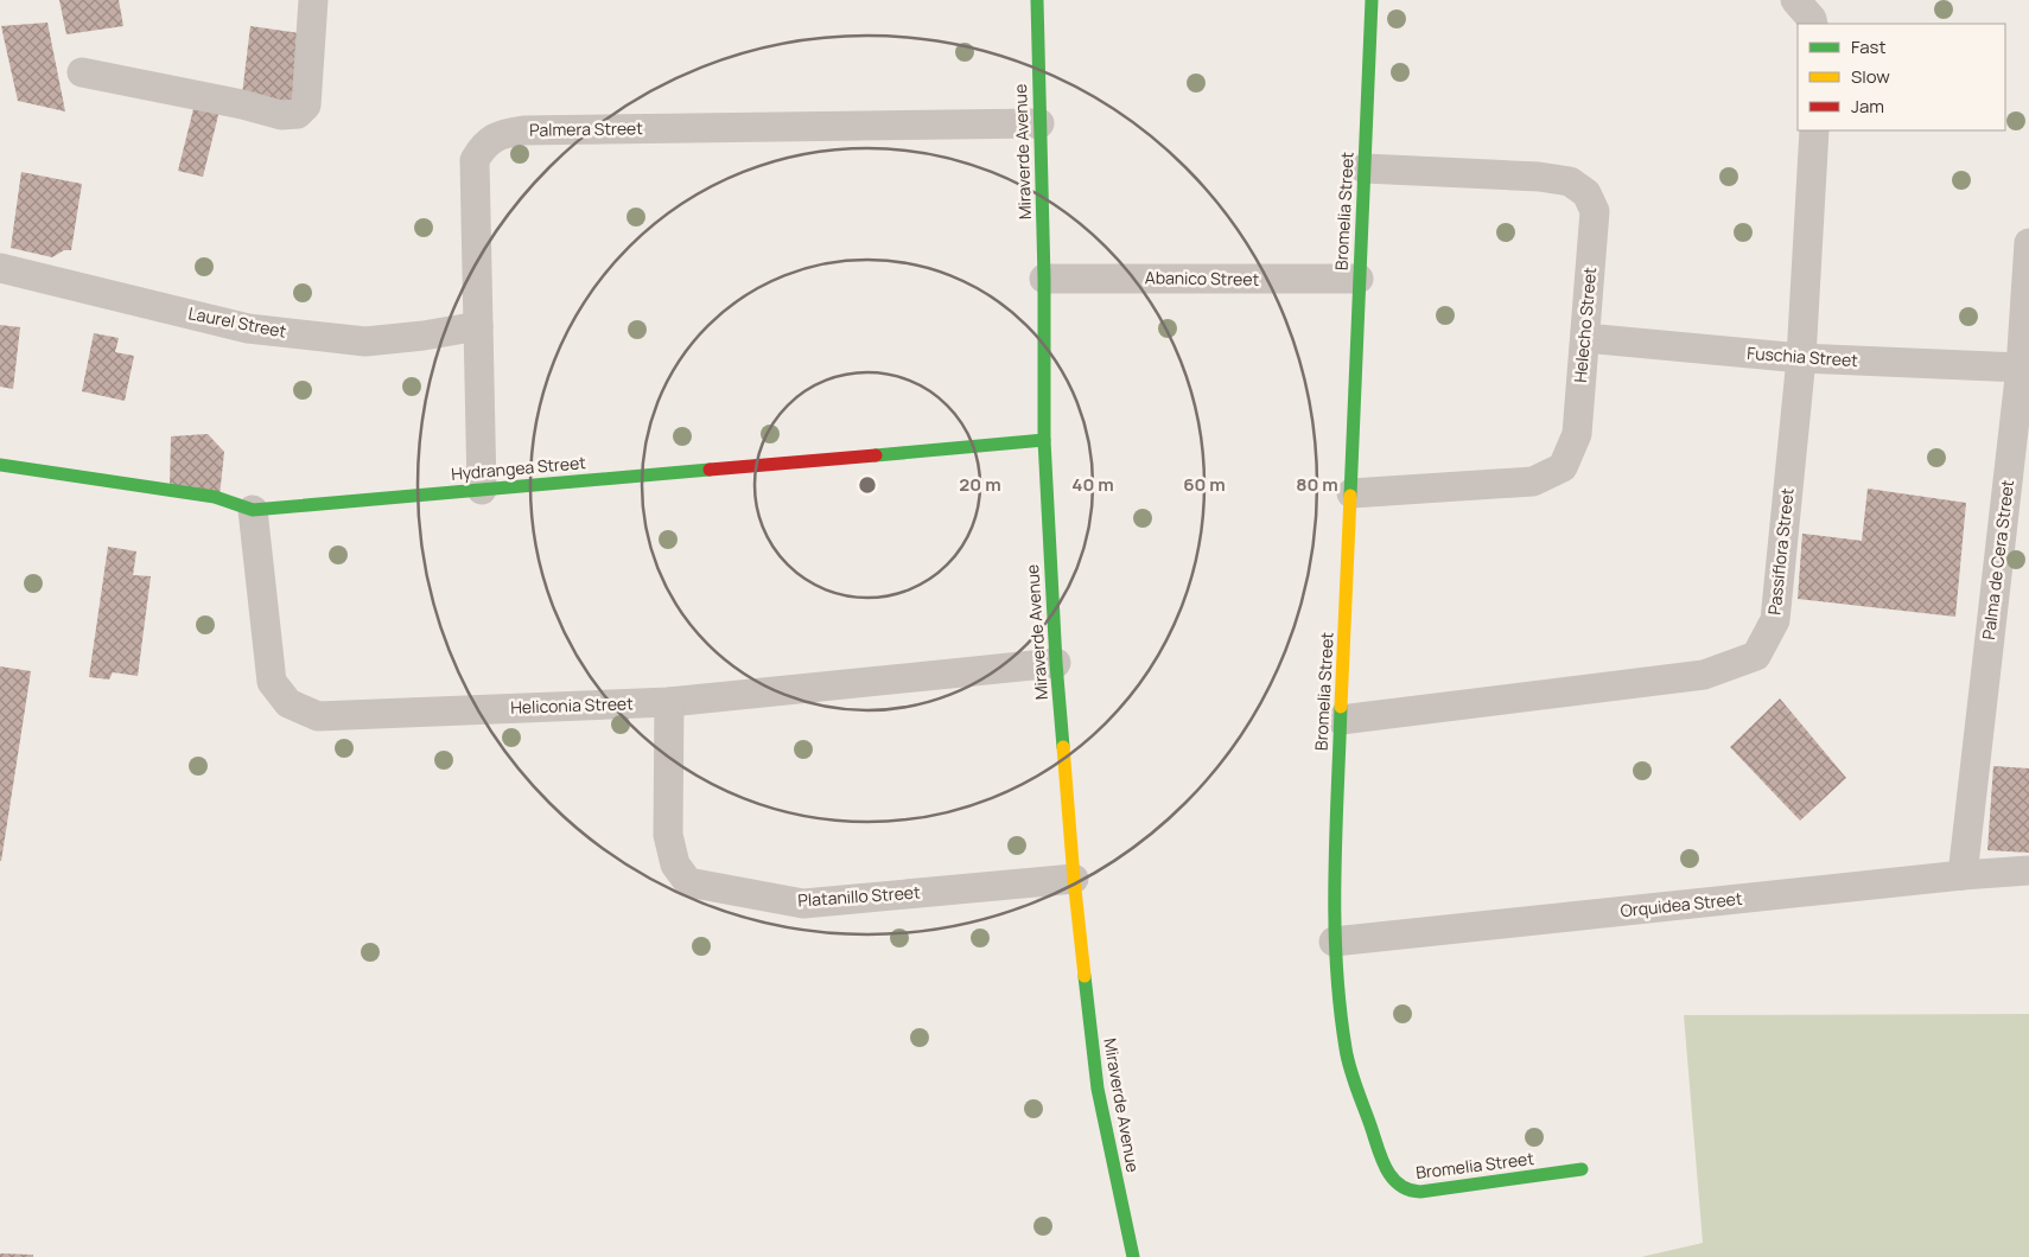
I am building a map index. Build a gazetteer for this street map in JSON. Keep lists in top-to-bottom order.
{
  "streets": {
    "street": [
      "Palmera Street",
      "Miraverde Avenue",
      "Bromelia Street",
      "Abanico Street",
      "Laurel Street",
      "Helecho Street",
      "Fuschia Street",
      "Hydrangea Street",
      "Passiflora Street",
      "Palma de Cera Street",
      "Heliconia Street",
      "Platanillo Street",
      "Orquidea Street"
    ]
  },
  "crossings": [
    ["Palmera Street", "Miraverde Avenue"],
    ["Palmera Street", "Laurel Street"],
    ["Palmera Street", "Hydrangea Street"],
    ["Miraverde Avenue", "Abanico Street"],
    ["Miraverde Avenue", "Hydrangea Street"],
    ["Miraverde Avenue", "Heliconia Street"],
    ["Miraverde Avenue", "Platanillo Street"],
    ["Bromelia Street", "Abanico Street"],
    ["Bromelia Street", "Helecho Street"],
    ["Bromelia Street", "Passiflora Street"],
    ["Bromelia Street", "Orquidea Street"],
    ["Helecho Street", "Fuschia Street"],
    ["Fuschia Street", "Passiflora Street"],
    ["Fuschia Street", "Palma de Cera Street"],
    ["Hydrangea Street", "Heliconia Street"],
    ["Palma de Cera Street", "Orquidea Street"],
    ["Heliconia Street", "Platanillo Street"]
  ],
  "legend": ["Fast", "Slow", "Jam"],
  "rings": [
    "20 m",
    "40 m",
    "60 m",
    "80 m"
  ]
}
